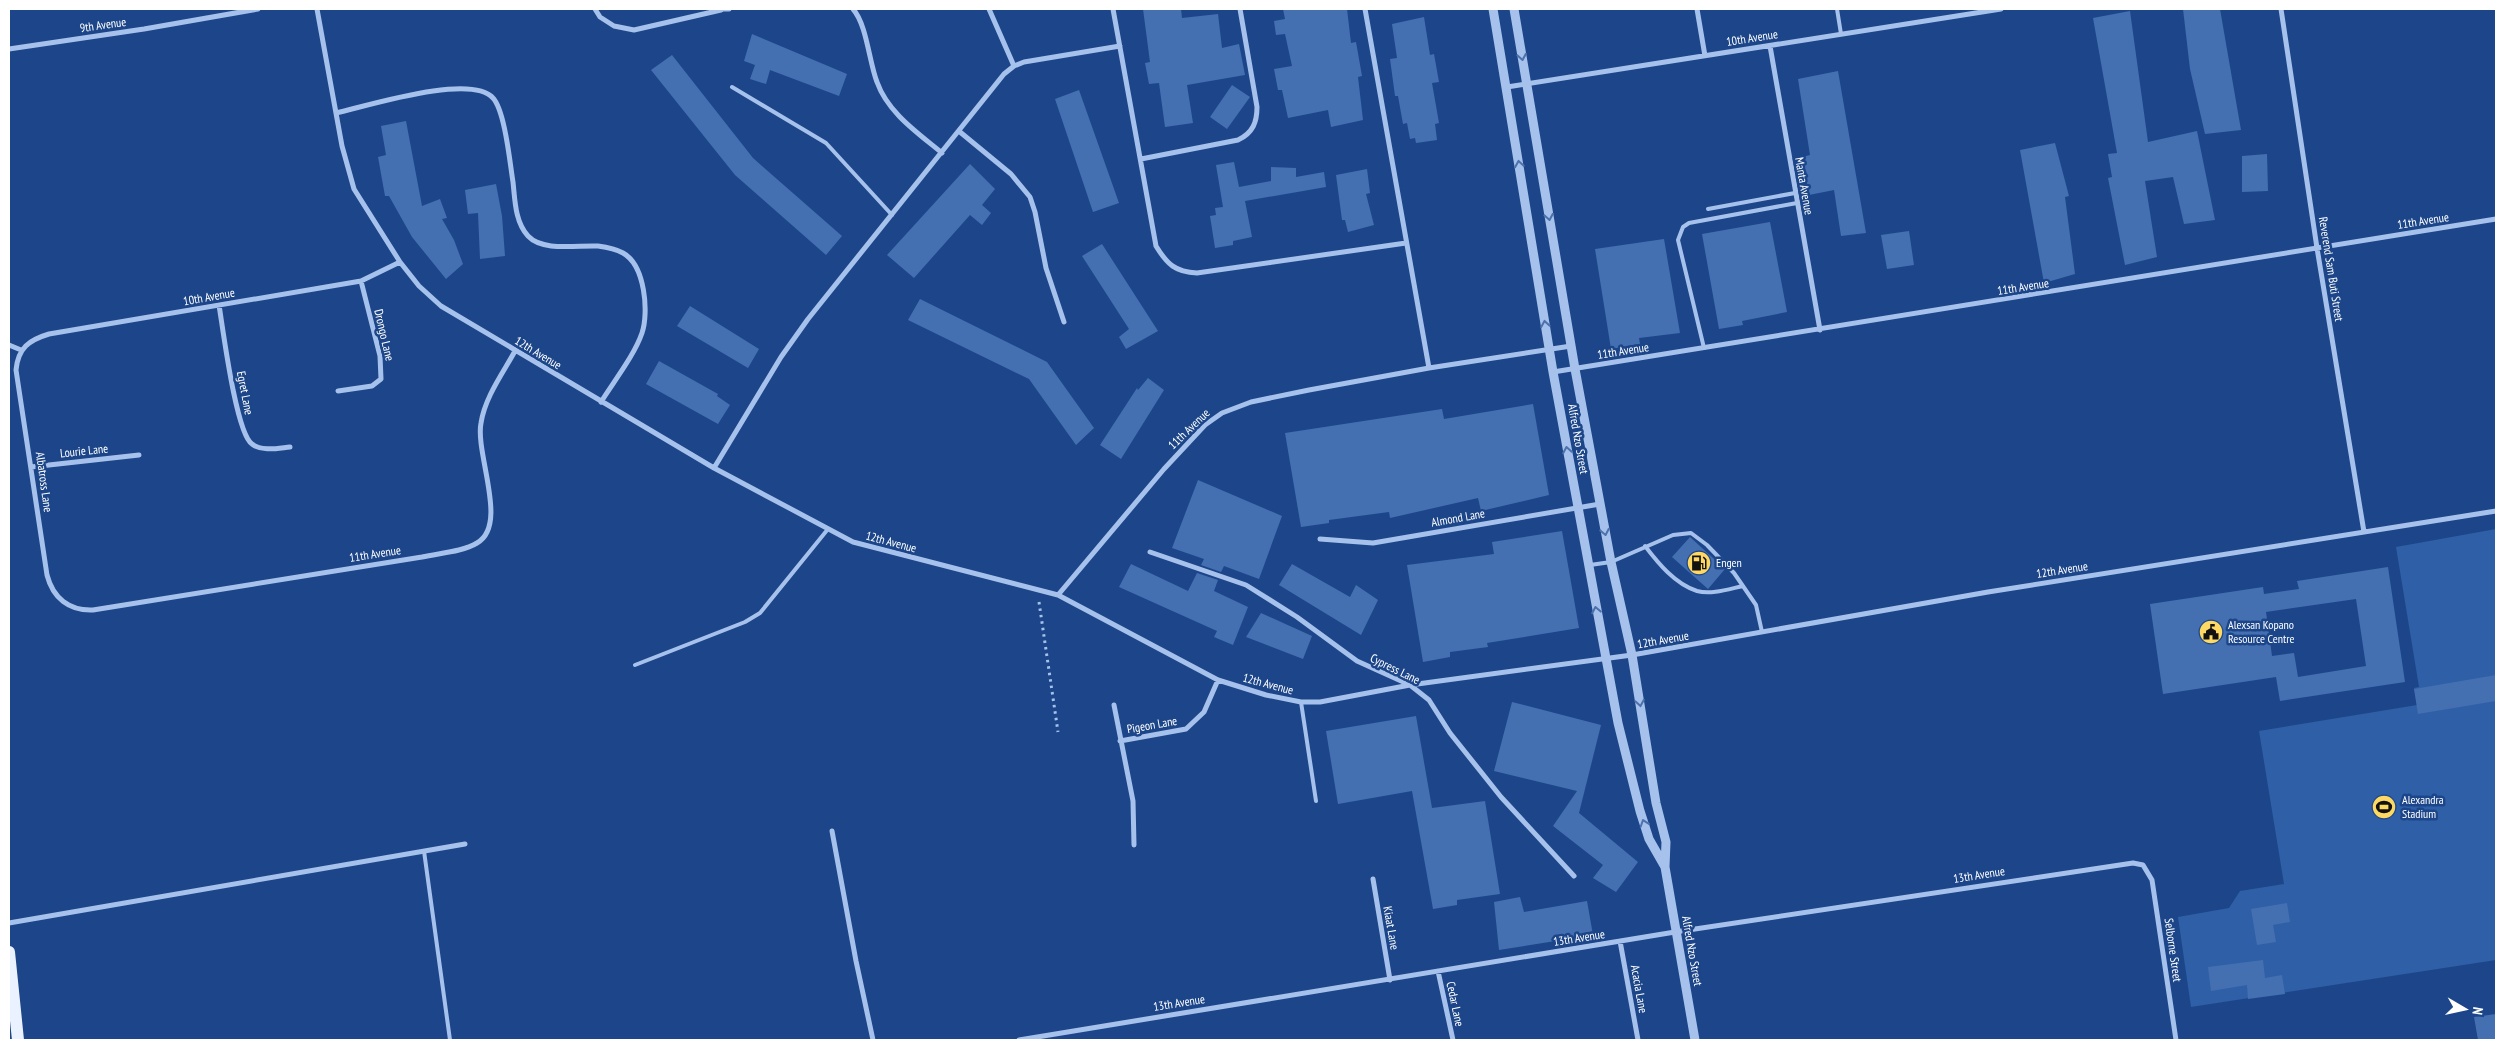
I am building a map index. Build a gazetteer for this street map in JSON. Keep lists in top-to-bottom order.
{
  "streets": {
    "street": [
      "9th Avenue",
      "10th Avenue",
      "Manta Avenue",
      "11th Avenue",
      "Reverend Sam Buti Street",
      "Drongo Lane",
      "12th Avenue",
      "Egret Lane",
      "Alfred Nzo Street",
      "Lourie Lane",
      "Albatross Lane",
      "Almond Lane",
      "Cypress Lane",
      "Pigeon Lane",
      "13th Avenue",
      "Kiaat Lane",
      "Selborne Street",
      "Acacia Lane",
      "Cedar Lane"
    ]
  },
  "crossings": [
    ["10th Avenue", "Manta Avenue"],
    ["10th Avenue", "Drongo Lane"],
    ["10th Avenue", "12th Avenue"],
    ["10th Avenue", "Egret Lane"],
    ["10th Avenue", "Alfred Nzo Street"],
    ["10th Avenue", "Albatross Lane"],
    ["Manta Avenue", "11th Avenue"],
    ["11th Avenue", "Reverend Sam Buti Street"],
    ["11th Avenue", "12th Avenue"],
    ["11th Avenue", "Alfred Nzo Street"],
    ["11th Avenue", "Albatross Lane"],
    ["Reverend Sam Buti Street", "12th Avenue"],
    ["12th Avenue", "Alfred Nzo Street"],
    ["12th Avenue", "Cypress Lane"],
    ["12th Avenue", "Pigeon Lane"],
    ["Alfred Nzo Street", "Almond Lane"],
    ["Alfred Nzo Street", "13th Avenue"],
    ["Lourie Lane", "Albatross Lane"],
    ["13th Avenue", "Kiaat Lane"],
    ["13th Avenue", "Selborne Street"],
    ["13th Avenue", "Acacia Lane"],
    ["13th Avenue", "Cedar Lane"]
  ],
  "places": {
    "fuel station": ["Engen"],
    "public building": ["Alexsan Kopano Resource Centre"],
    "sports": ["Alexandra Stadium"]
  },
  "north": "right"
}
